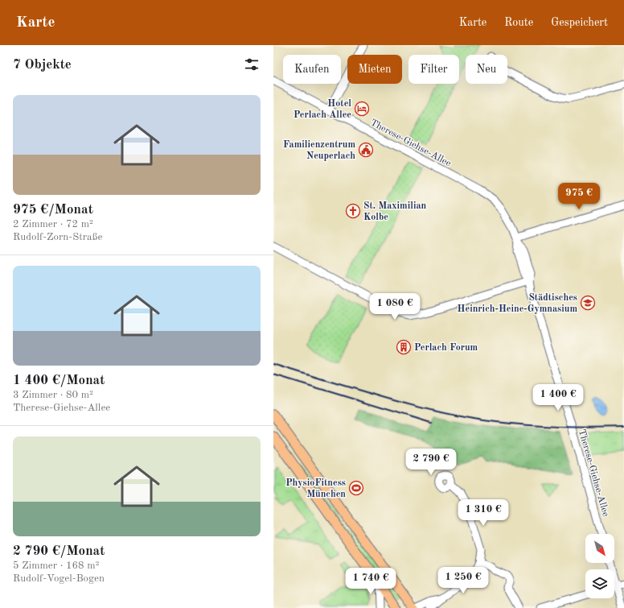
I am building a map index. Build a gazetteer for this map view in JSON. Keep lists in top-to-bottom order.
{
  "streets": {
    "street": ["Therese-Giehse-Allee"]
  },
  "places": {
    "hotel": ["Hotel Perlach Allee"],
    "public building": ["Familienzentrum Neuperlach"],
    "church": ["St. Maximilian Kolbe"],
    "school or university": ["Städtisches Heinrich-Heine-Gymnasium"],
    "building": ["Perlach Forum"],
    "sports": ["PhysioFitness München"]
  },
  "north": "bottom right",
  "page": {
    "header": "Karte",
    "nav": ["Karte", "Route", "Gespeichert"],
    "heading": "7 Objekte",
    "chip": [
      "Kaufen",
      "Mieten",
      "Filter",
      "Neu"
    ],
    "list": [
      {
        "name": "975 €/Monat",
        "note": "2 Zimmer · 72 m² · Rudolf-Zorn-Straße"
      },
      {
        "name": "1 400 €/Monat",
        "note": "3 Zimmer · 80 m² · Therese-Giehse-Allee"
      },
      {
        "name": "2 790 €/Monat",
        "note": "5 Zimmer · 168 m² · Rudolf-Vogel-Bogen"
      }
    ],
    "price": [
      "975 €",
      "1 080 €",
      "1 400 €",
      "2 790 €",
      "1 310 €",
      "1 250 €",
      "1 740 €"
    ]
  }
}
